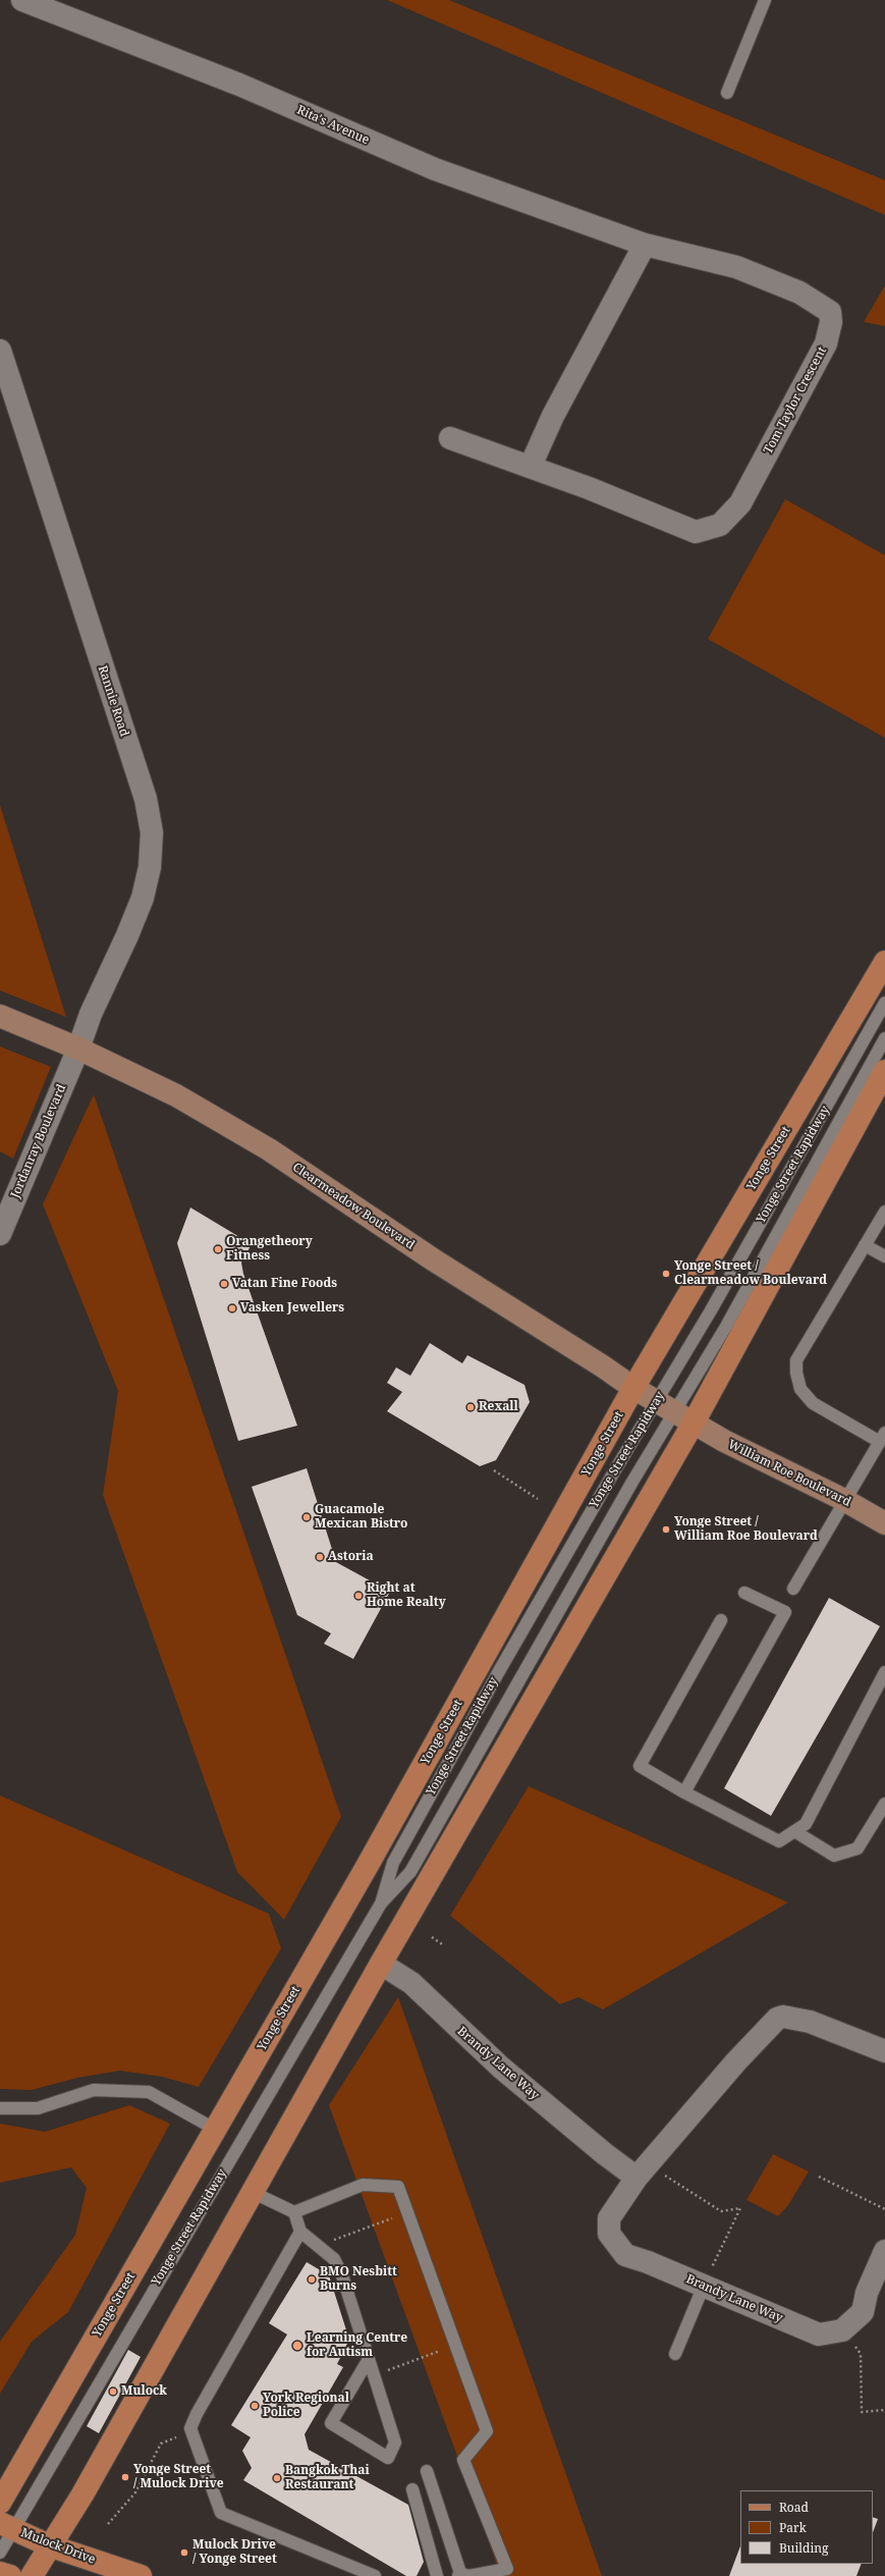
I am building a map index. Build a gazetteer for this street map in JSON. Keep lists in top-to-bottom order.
{
  "streets": {
    "main road": ["Yonge Street", "Mulock Drive"],
    "street": [
      "Rita's Avenue",
      "Tom Taylor Crescent",
      "Rannie Road",
      "Jordanray Boulevard",
      "Clearmeadow Boulevard",
      "William Roe Boulevard",
      "Brandy Lane Way"
    ],
    "lane": ["Yonge Street Rapidway"]
  },
  "crossings": [
    ["Rita's Avenue", "Tom Taylor Crescent"],
    ["Rannie Road", "Jordanray Boulevard"],
    ["Rannie Road", "Clearmeadow Boulevard"],
    ["Jordanray Boulevard", "Clearmeadow Boulevard"],
    ["Yonge Street", "Clearmeadow Boulevard"],
    ["Yonge Street Rapidway", "Clearmeadow Boulevard"],
    ["Yonge Street Rapidway", "Mulock Drive"],
    ["Clearmeadow Boulevard", "William Roe Boulevard"]
  ],
  "places": [
    "Orangetheory Fitness",
    "Yonge Street / Clearmeadow Boulevard",
    "Vatan Fine Foods",
    "Vasken Jewellers",
    "Rexall",
    "Guacamole Mexican Bistro",
    "Yonge Street / William Roe Boulevard",
    "Astoria",
    "Right at Home Realty",
    "BMO Nesbitt Burns",
    "Learning Centre for Autism",
    "Mulock",
    "York Regional Police",
    "Yonge Street / Mulock Drive",
    "Bangkok Thai Restaurant",
    "Mulock Drive / Yonge Street"
  ],
  "legend": ["Road", "Park", "Building"]
}
